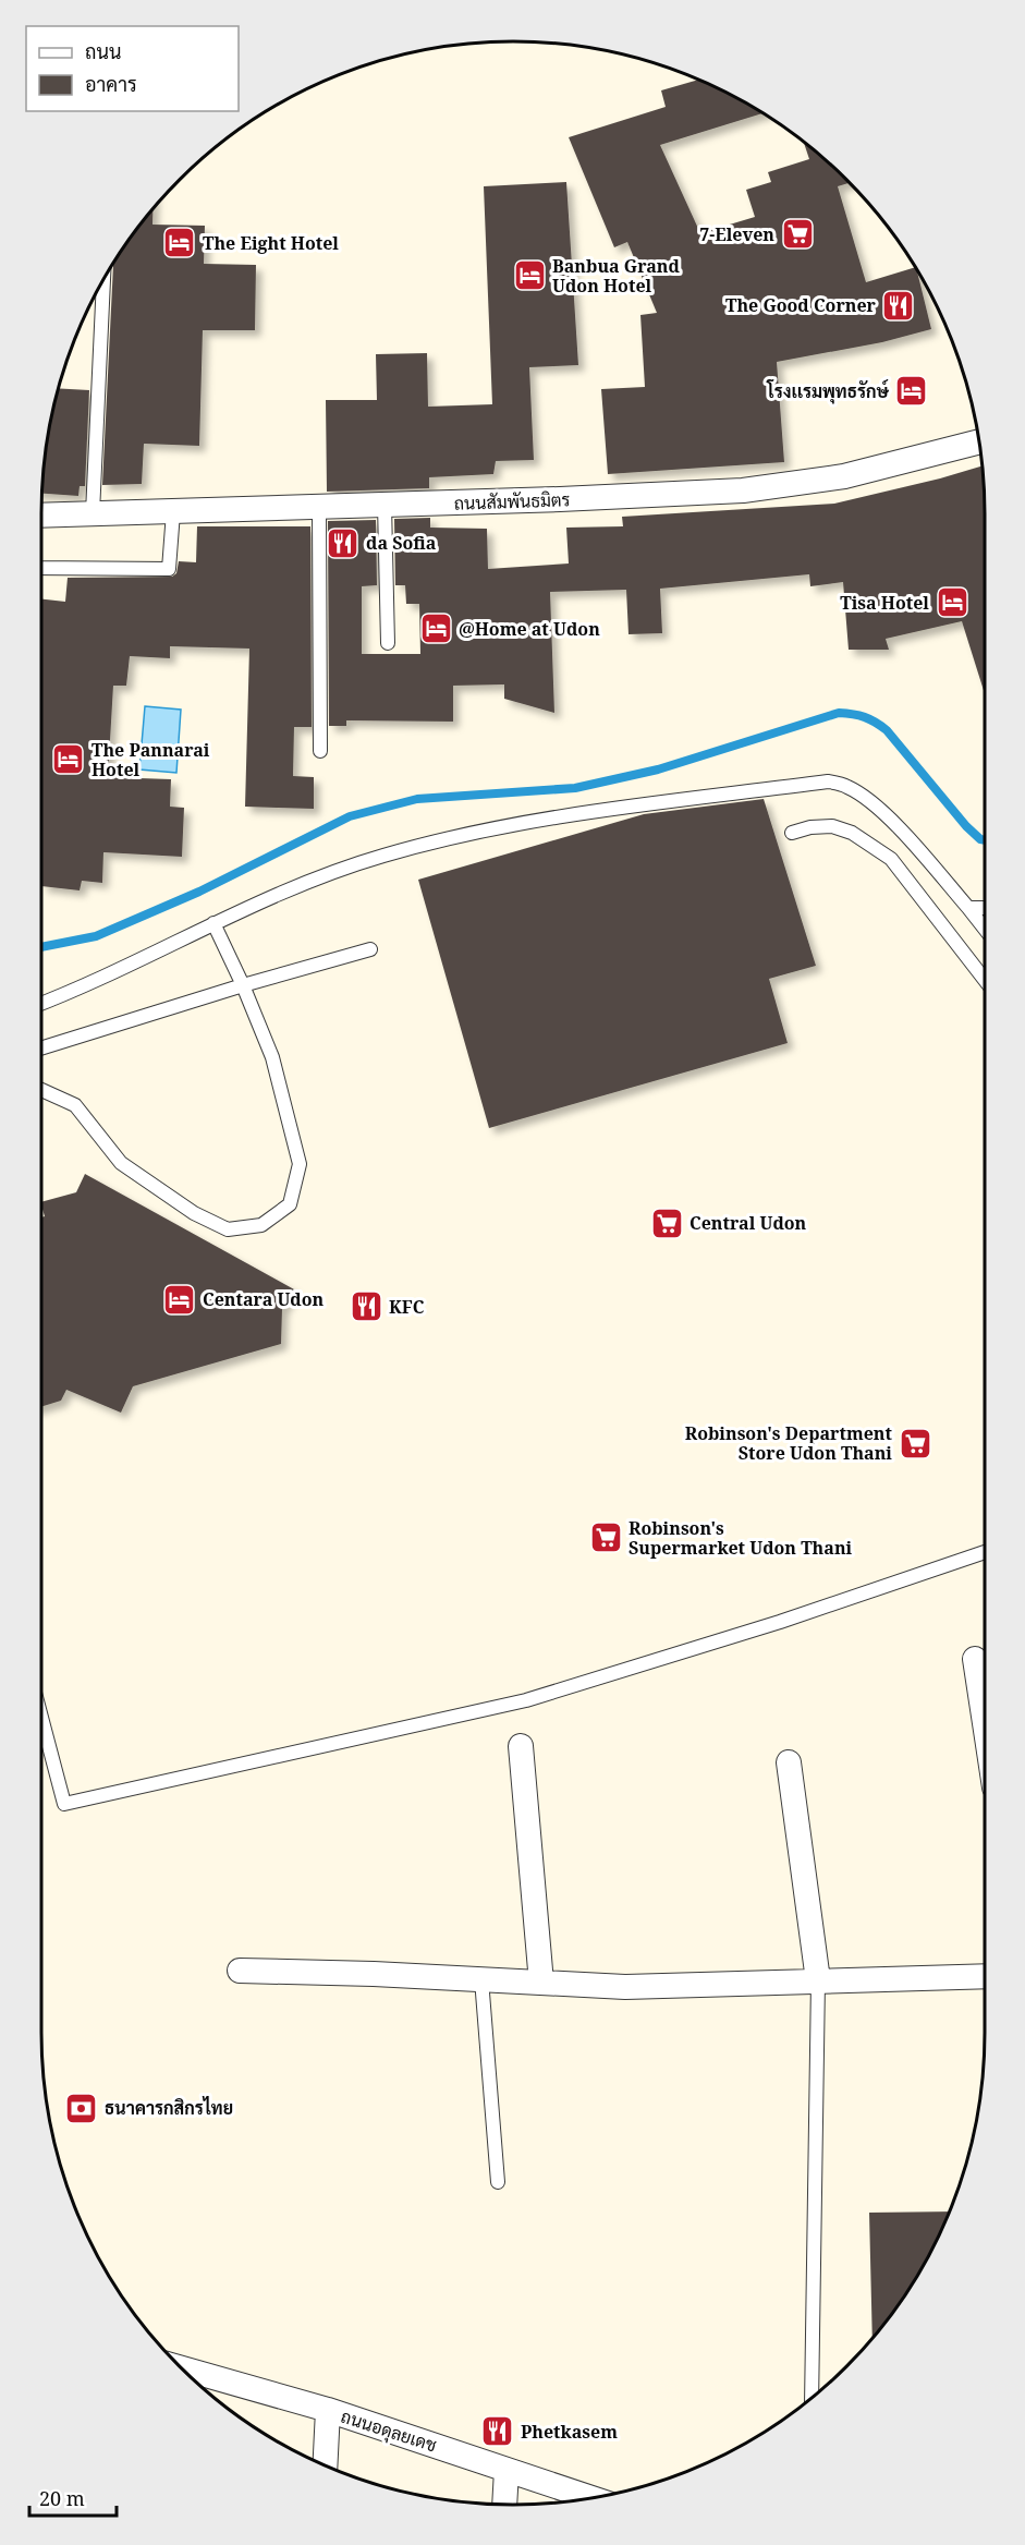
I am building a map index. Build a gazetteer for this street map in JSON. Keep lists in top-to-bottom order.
{
  "streets": {
    "street": ["ถนนสัมพันธมิตร", "ถนนอดุลยเดช"]
  },
  "places": {
    "supermarket": [
      "7-Eleven",
      "Central Udon",
      "Robinson's Department Store Udon Thani",
      "Robinson's Supermarket Udon Thani"
    ],
    "hotel": [
      "The Eight Hotel",
      "Banbua Grand Udon Hotel",
      "โรงเเรมพุทธรักษ์",
      "Tisa Hotel",
      "@Home at Udon",
      "The Pannarai Hotel",
      "Centara Udon"
    ],
    "restaurant": [
      "The Good Corner",
      "da Sofia",
      "KFC",
      "Phetkasem"
    ],
    "bank": ["ธนาคารกสิกรไทย"]
  },
  "legend": ["ถนน", "อาคาร"],
  "scale_bar": "20 m"
}
